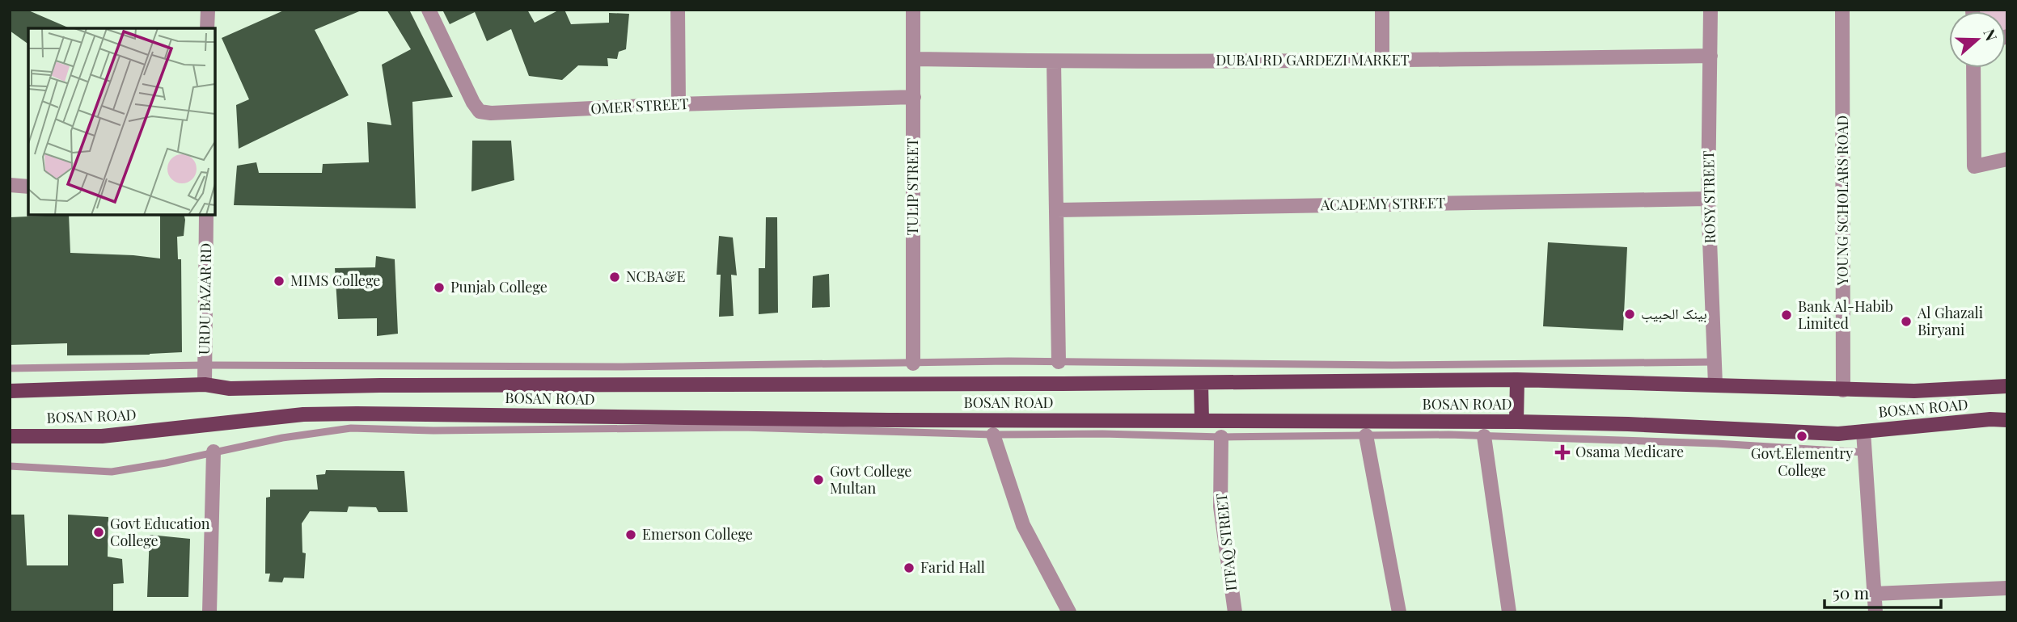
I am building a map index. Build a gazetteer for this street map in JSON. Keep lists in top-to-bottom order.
{
  "streets": {
    "main road": ["BOSAN ROAD"],
    "street": [
      "DUBAI RD GARDEZI MARKET",
      "OMER STREET",
      "TULIP STREET",
      "ROSY STREET",
      "YOUNG SCHOLARS ROAD",
      "ACADEMY STREET",
      "URDU BAZAR RD",
      "ITFAQ STREET"
    ]
  },
  "crossings": [
    ["DUBAI RD GARDEZI MARKET", "TULIP STREET"],
    ["DUBAI RD GARDEZI MARKET", "ROSY STREET"],
    ["OMER STREET", "TULIP STREET"],
    ["ROSY STREET", "ACADEMY STREET"],
    ["ROSY STREET", "BOSAN ROAD"],
    ["YOUNG SCHOLARS ROAD", "BOSAN ROAD"],
    ["URDU BAZAR RD", "BOSAN ROAD"]
  ],
  "places": {
    "other": [
      "NCBA&E",
      "MIMS College",
      "Punjab College",
      "بينک الحبيب",
      "Bank Al-Habib Limited",
      "Al Ghazali Biryani",
      "Govt.Elementry College",
      "Govt College Multan",
      "Govt Education College",
      "Emerson College",
      "Farid Hall"
    ],
    "health": ["Osama Medicare"]
  },
  "scale_bar": "50 m",
  "north": "right"
}
